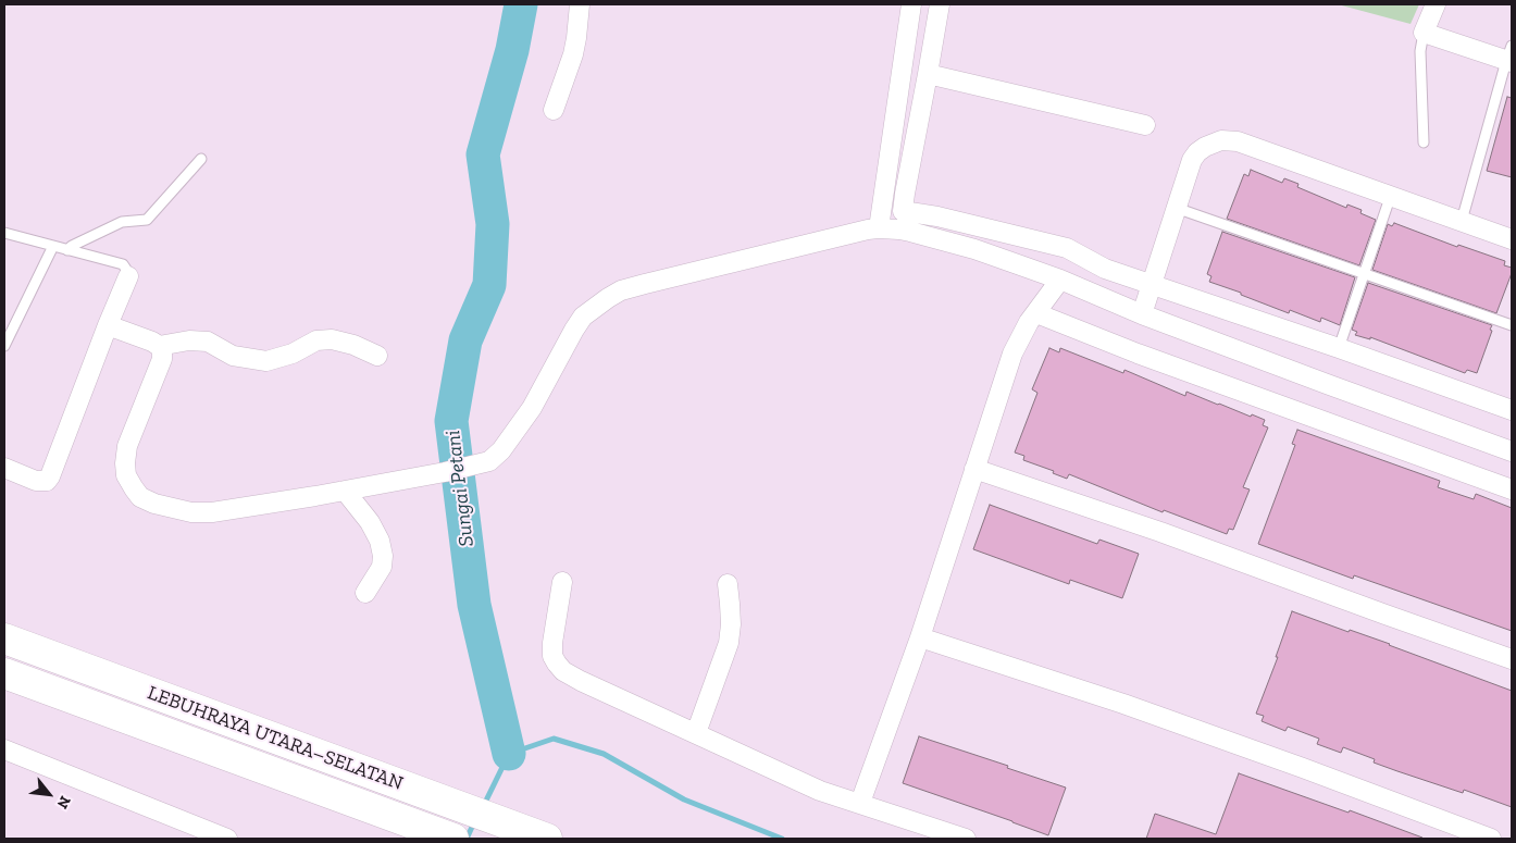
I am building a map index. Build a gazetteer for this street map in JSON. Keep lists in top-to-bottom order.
{
  "streets": {
    "highway": ["LEBUHRAYA UTARA–SELATAN"]
  },
  "water": ["Sungai Petani"],
  "north": "bottom right"
}
